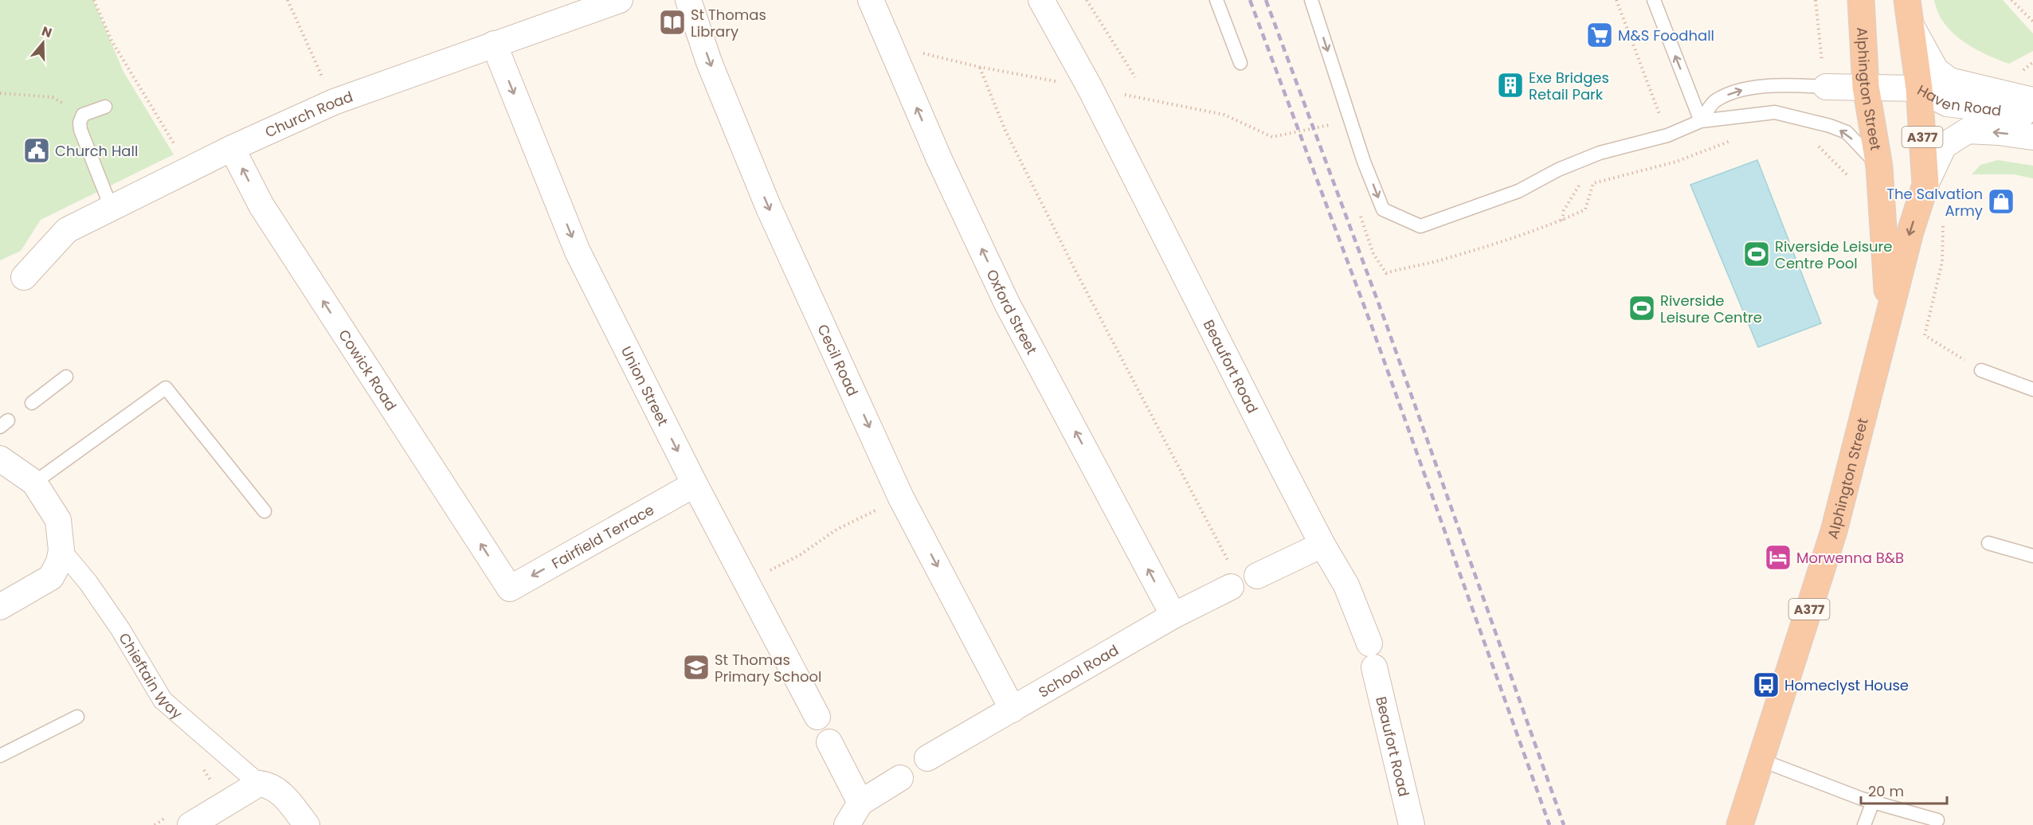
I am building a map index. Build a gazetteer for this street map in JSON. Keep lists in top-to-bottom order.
{
  "streets": {
    "highway": ["Alphington Street", "A377"],
    "street": [
      "Haven Road",
      "Church Road",
      "Oxford Street",
      "Cecil Road",
      "Beaufort Road",
      "Cowick Road",
      "Union Street",
      "Fairfield Terrace",
      "School Road",
      "Chieftain Way"
    ]
  },
  "crossings": [
    ["Alphington Street", "Haven Road"],
    ["Church Road", "Cowick Road"],
    ["Church Road", "Union Street"],
    ["Oxford Street", "School Road"],
    ["Cecil Road", "School Road"],
    ["Cowick Road", "Fairfield Terrace"],
    ["Union Street", "Fairfield Terrace"]
  ],
  "one_way": [
    "Oxford Street",
    "Cecil Road",
    "Cowick Road",
    "Union Street",
    "Fairfield Terrace"
  ],
  "places": {
    "library": ["St Thomas Library"],
    "supermarket": ["M&S Foodhall"],
    "building": ["Exe Bridges Retail Park"],
    "public building": ["Church Hall"],
    "shop": ["The Salvation Army"],
    "sports": ["Riverside Leisure Centre Pool", "Riverside Leisure Centre"],
    "hotel": ["Morwenna B&B"],
    "school or university": ["St Thomas Primary School"],
    "bus stop": ["Homeclyst House"]
  },
  "scale_bar": "20 m",
  "north": "top"
}
